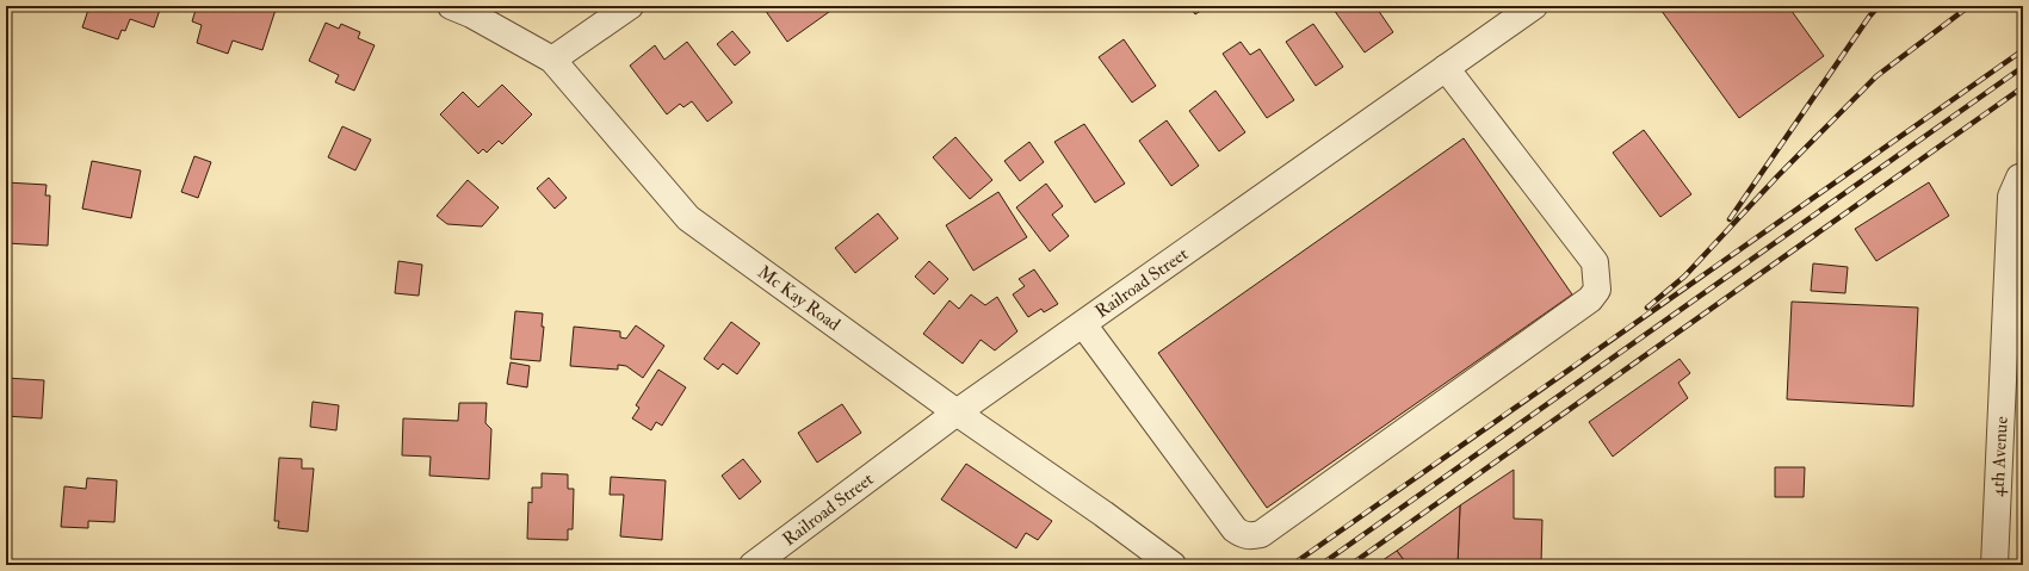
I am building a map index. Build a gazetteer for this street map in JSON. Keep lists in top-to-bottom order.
{
  "streets": {
    "street": ["Railroad Street", "Mc Kay Road", "4th Avenue"]
  },
  "crossings": [
    ["Railroad Street", "Mc Kay Road"]
  ]
}
